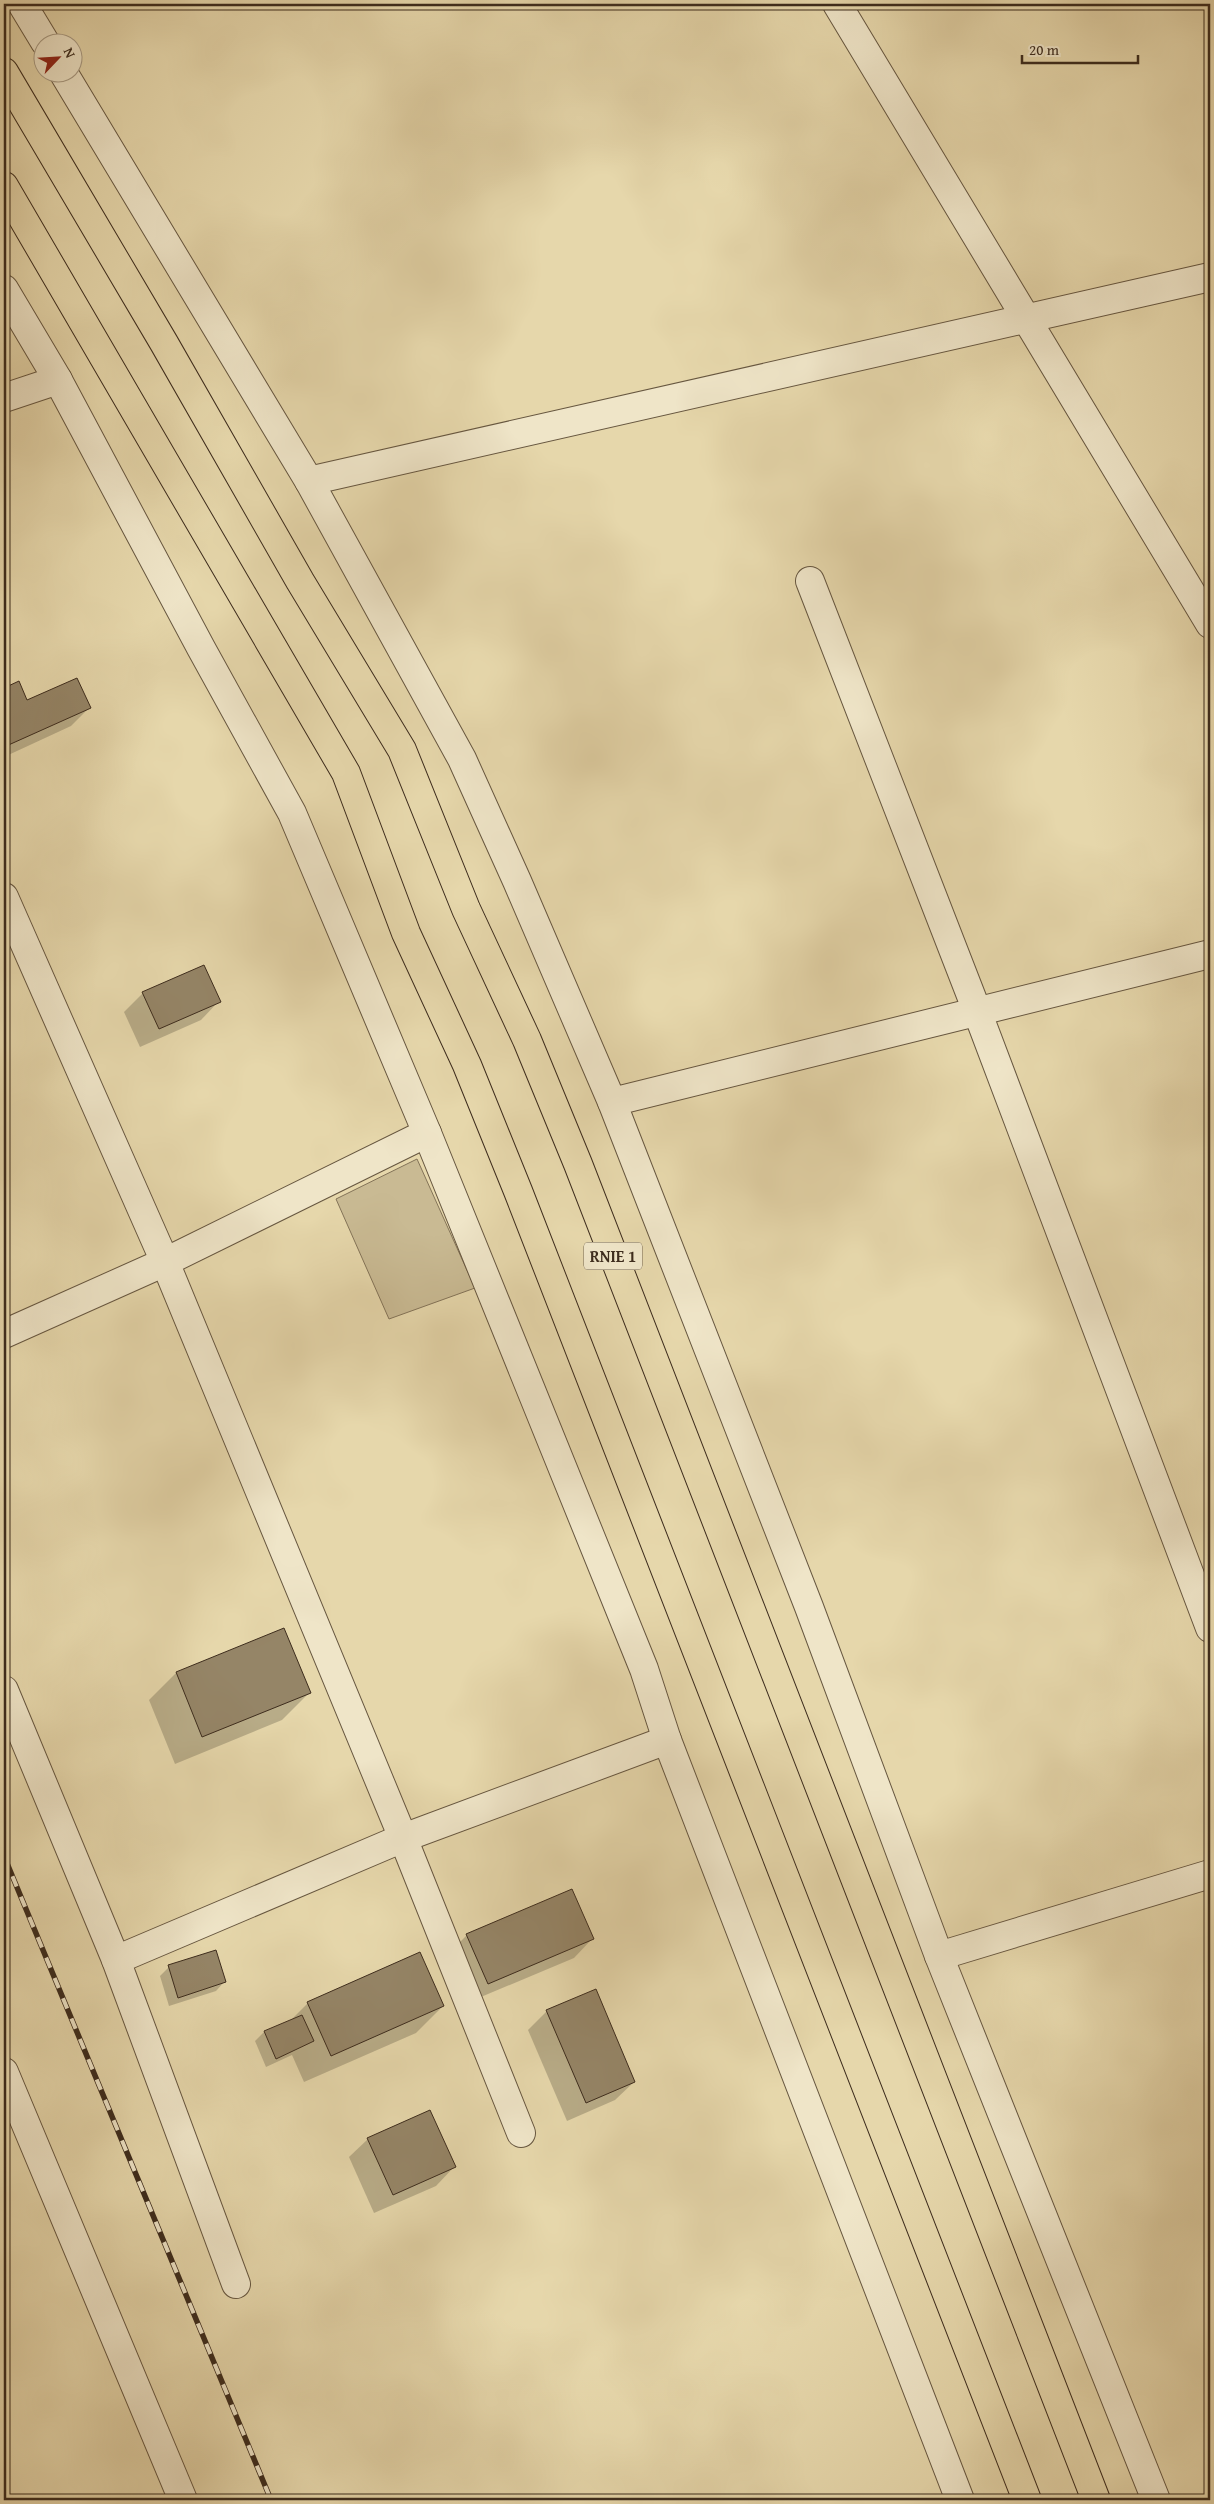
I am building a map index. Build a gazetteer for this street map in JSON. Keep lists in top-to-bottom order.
{
  "streets": {
    "highway": ["RNIE 1"]
  },
  "scale_bar": "20 m",
  "north": "top right"
}
